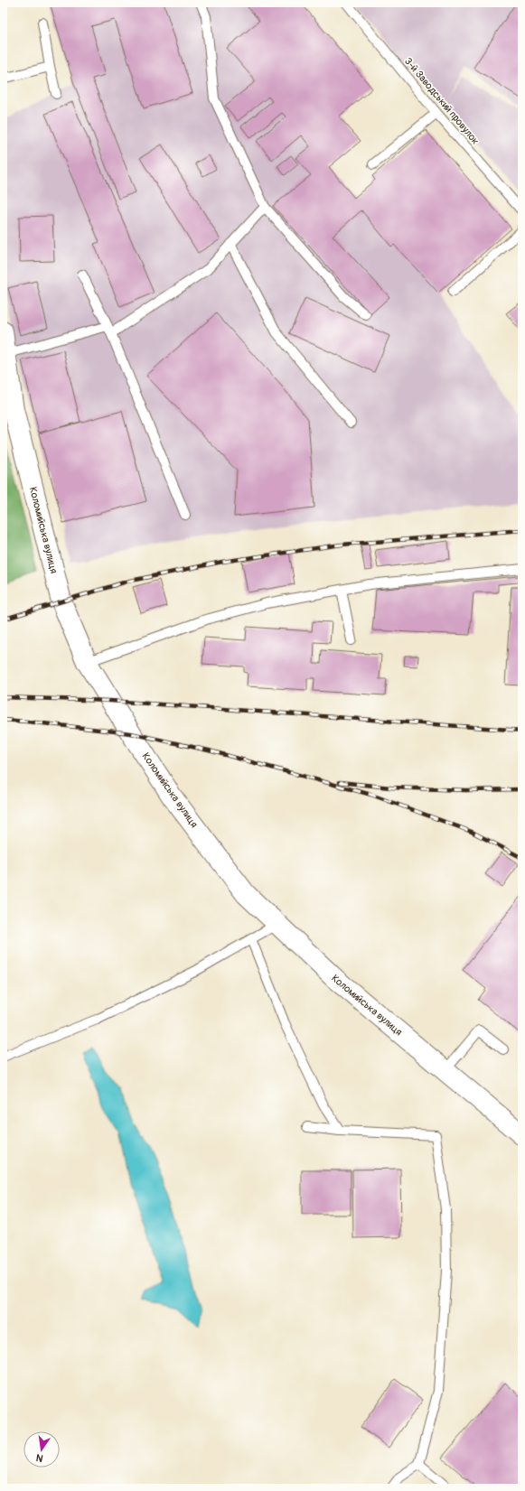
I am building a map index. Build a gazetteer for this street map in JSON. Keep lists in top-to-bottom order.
{
  "streets": {
    "street": ["Коломийська вулиця"],
    "lane": ["3-й Заводський провулок"]
  },
  "north": "bottom"
}
